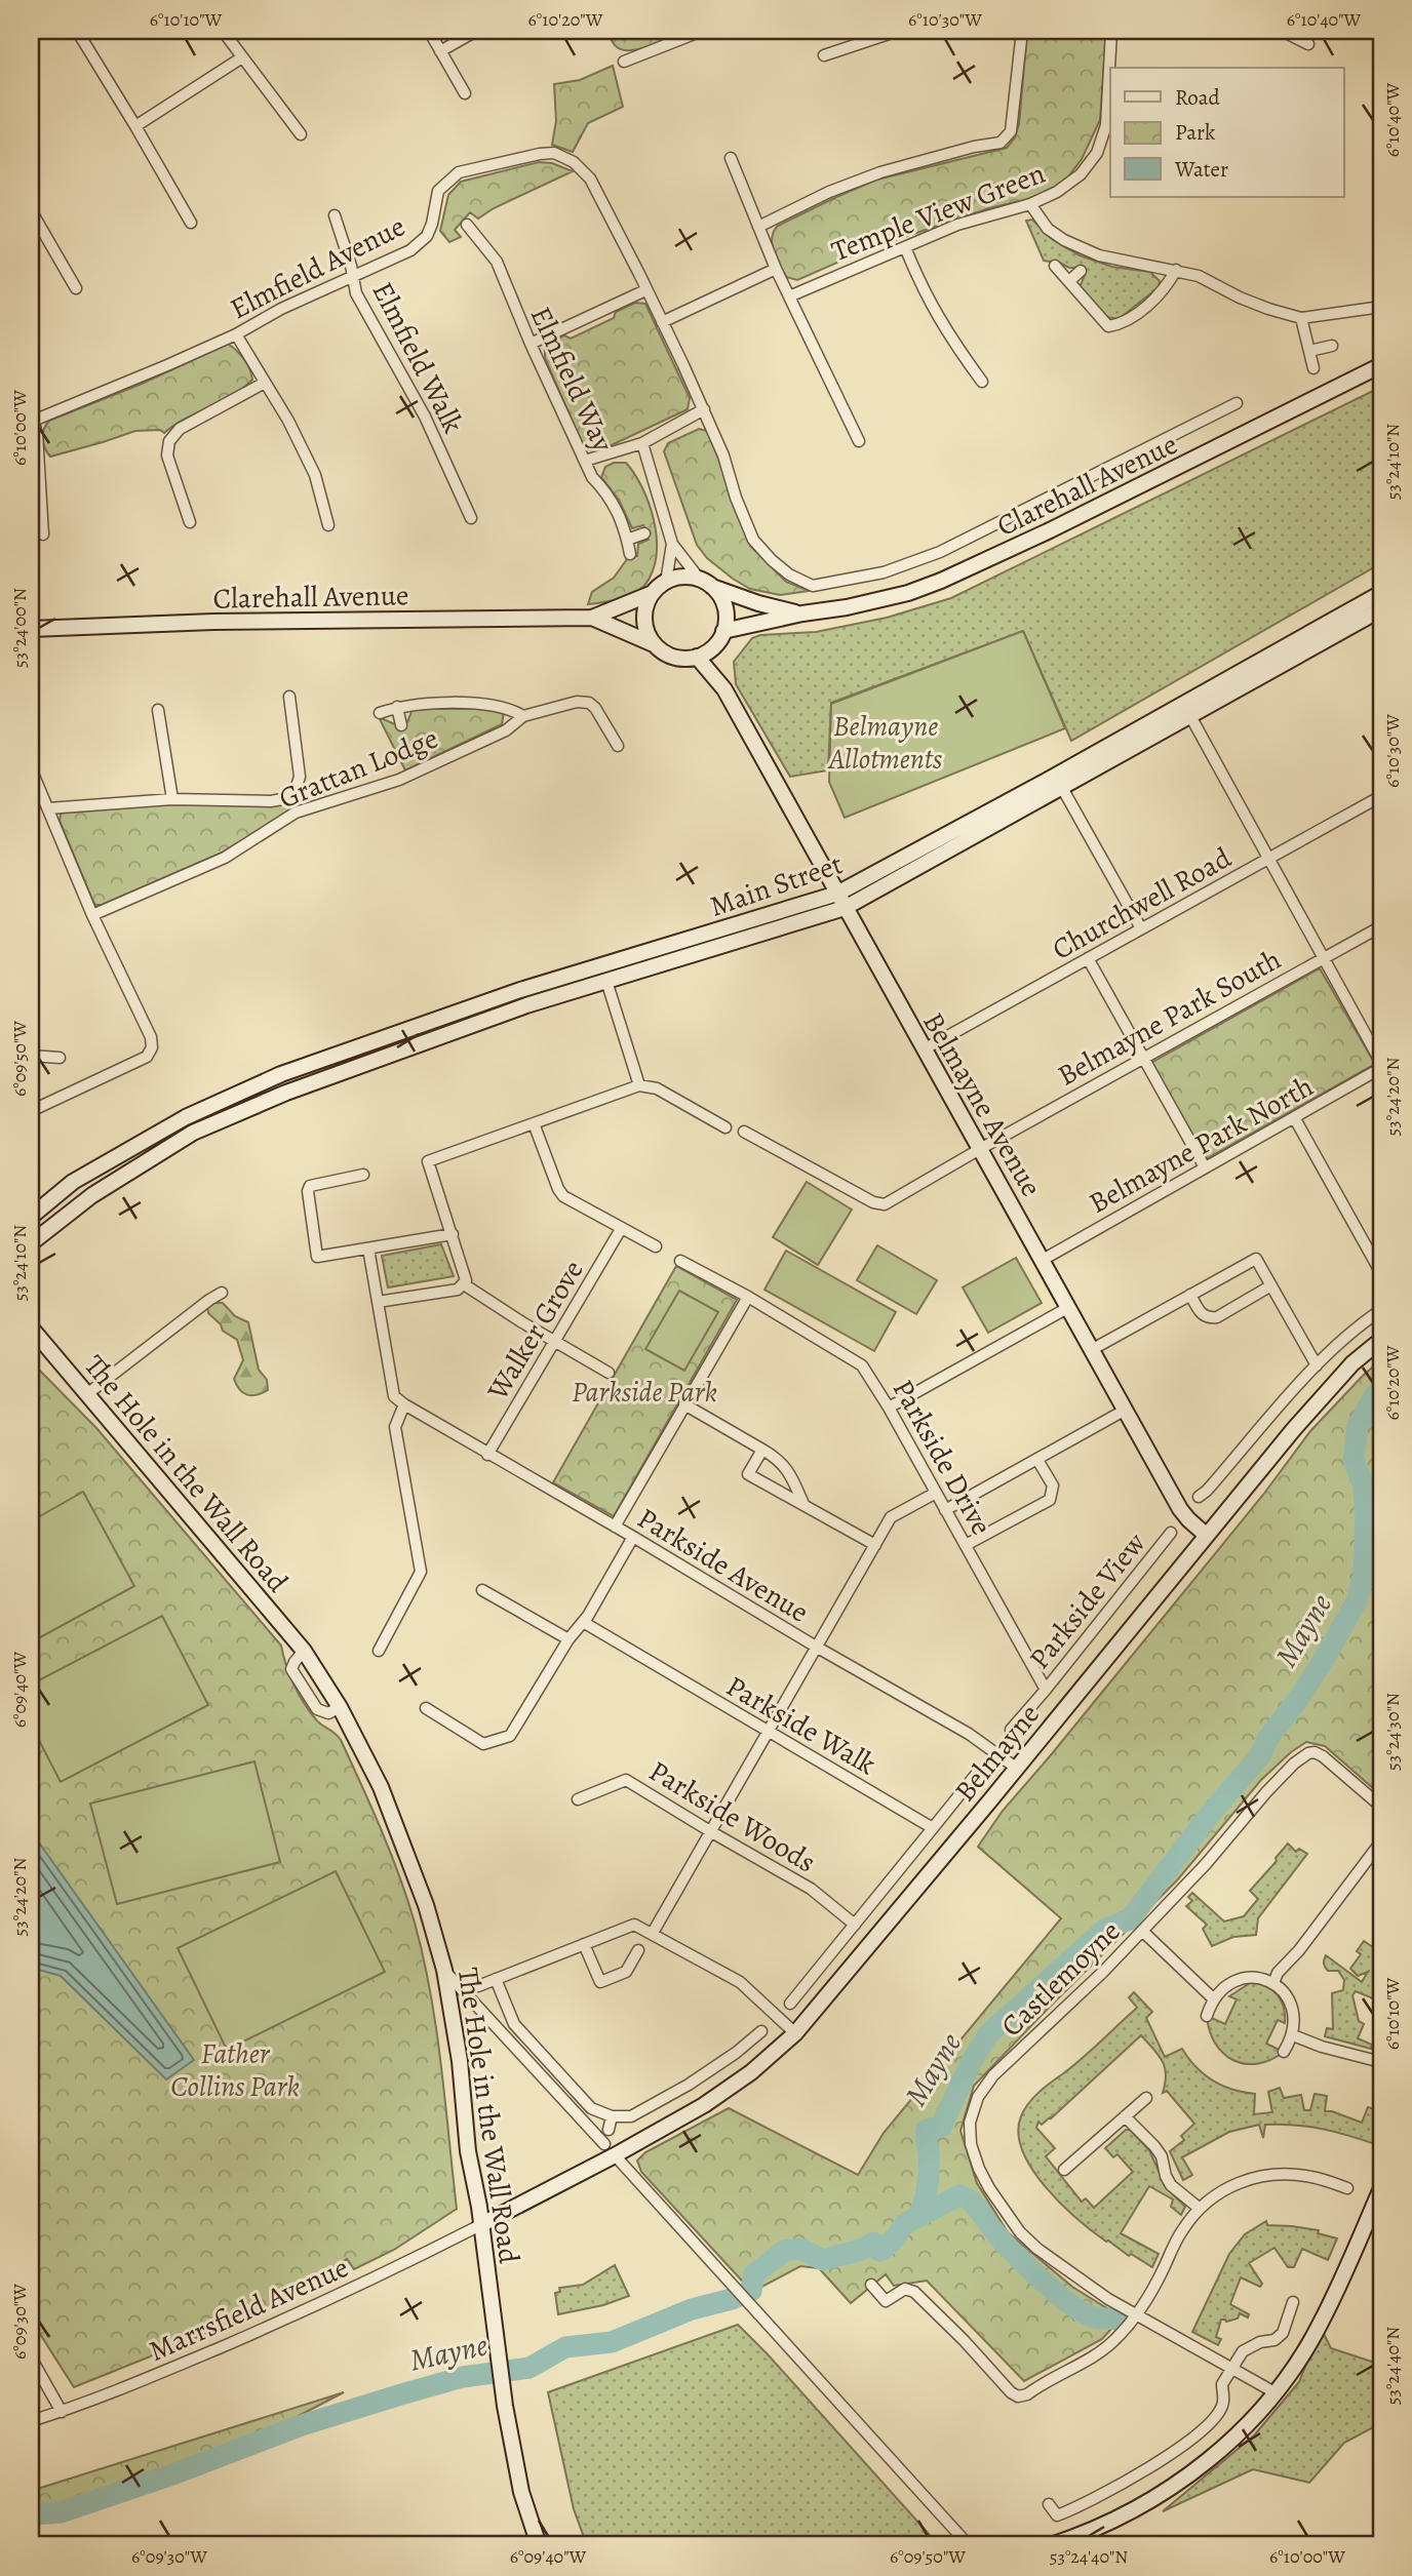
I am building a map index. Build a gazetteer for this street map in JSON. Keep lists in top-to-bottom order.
{
  "streets": {
    "street": [
      "Temple View Green",
      "Elmfield Avenue",
      "Elmfield Walk",
      "Elmfield Way",
      "Clarehall Avenue",
      "Grattan Lodge",
      "Main Street",
      "Churchwell Road",
      "Belmayne Park South",
      "Belmayne Avenue",
      "Belmayne Park North",
      "Walker Grove",
      "Parkside Drive",
      "The Hole in the Wall Road",
      "Parkside Avenue",
      "Parkside View",
      "Parkside Walk",
      "Belmayne",
      "Parkside Woods",
      "Castlemoyne",
      "Marrsfield Avenue"
    ]
  },
  "crossings": [
    ["Elmfield Avenue", "Elmfield Walk"],
    ["Clarehall Avenue", "Belmayne Avenue"],
    ["Main Street", "Belmayne Avenue"],
    ["Churchwell Road", "Belmayne Avenue"],
    ["Belmayne Park South", "Belmayne Avenue"],
    ["Belmayne Avenue", "Belmayne Park North"],
    ["Belmayne Avenue", "Belmayne"],
    ["Walker Grove", "Parkside Avenue"],
    ["Parkside Drive", "Parkside View"],
    ["The Hole in the Wall Road", "Belmayne"],
    ["The Hole in the Wall Road", "Marrsfield Avenue"],
    ["Parkside Avenue", "Belmayne"],
    ["Belmayne", "Marrsfield Avenue"]
  ],
  "water": ["Mayne"],
  "parks": ["Belmayne Allotments", "Parkside Park", "Father Collins Park"],
  "legend": ["Road", "Park", "Water"],
  "coordinates": [
    "6°10'10\"W",
    "6°10'20\"W",
    "6°10'30\"W",
    "6°10'40\"W",
    "6°10'00\"W",
    "53°24'10\"N",
    "53°24'00\"N",
    "6°09'50\"W",
    "53°24'20\"N",
    "6°09'40\"W",
    "53°24'30\"N",
    "6°09'30\"W",
    "53°24'40\"N"
  ]
}
